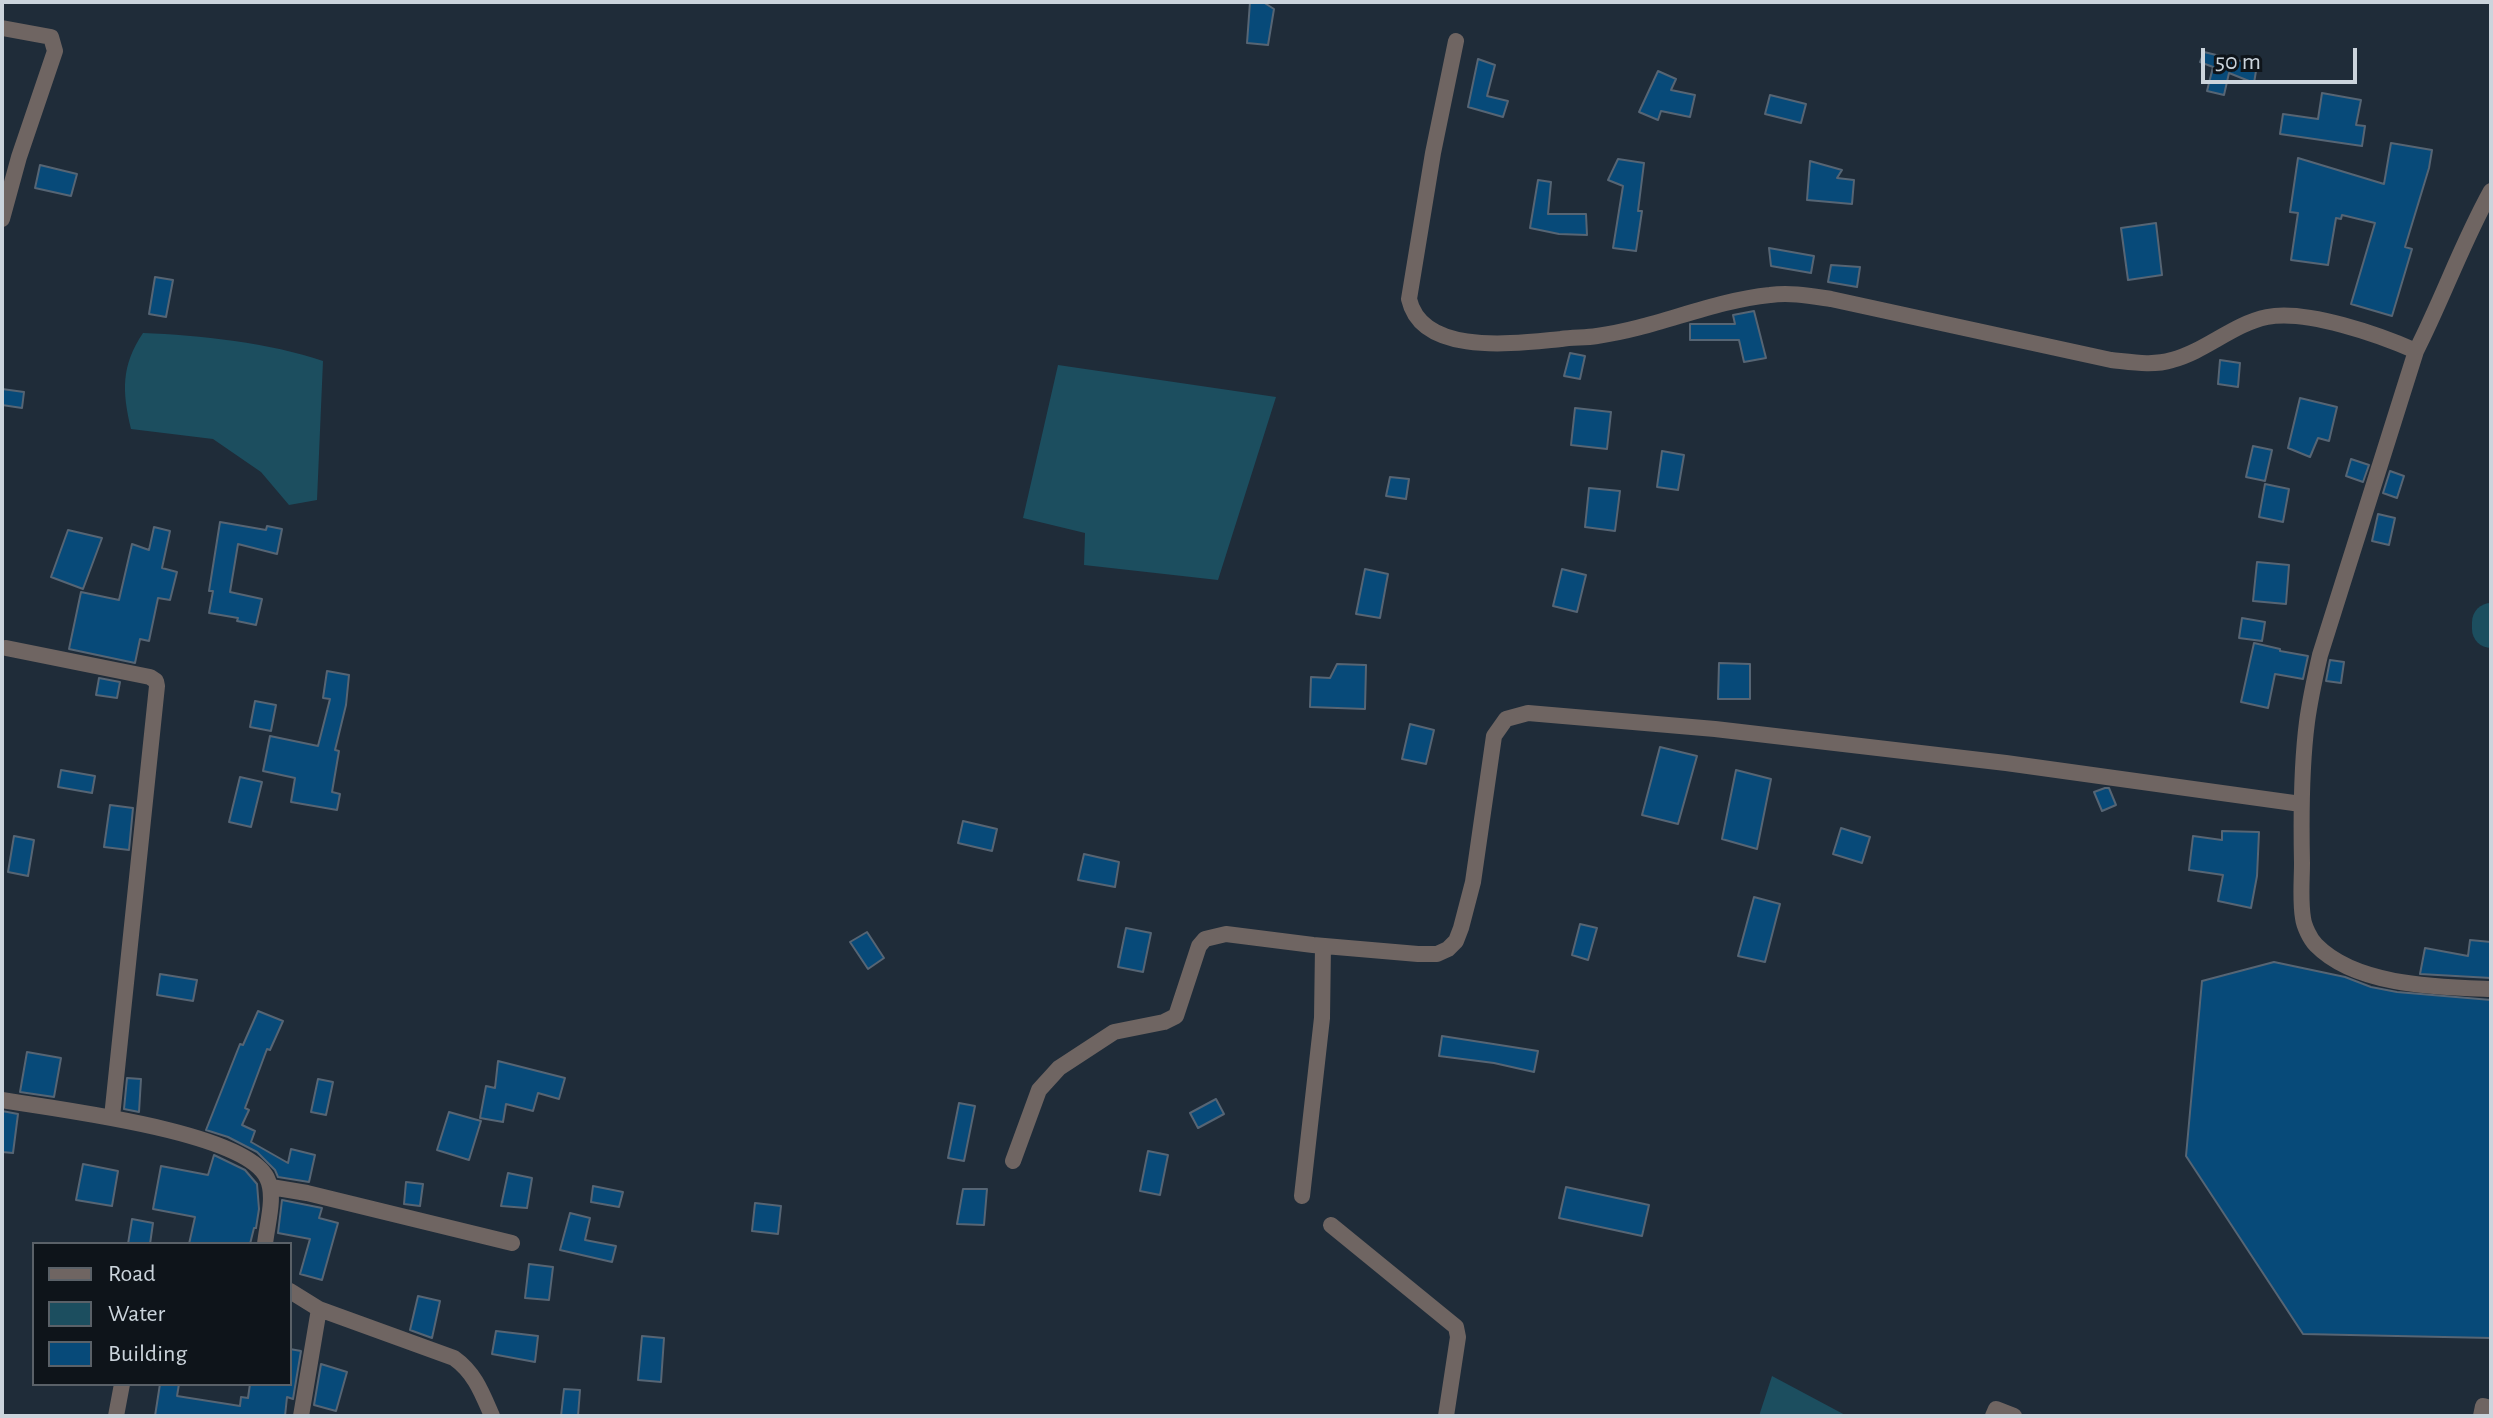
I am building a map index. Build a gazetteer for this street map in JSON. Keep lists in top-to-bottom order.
{
  "legend": ["Road", "Water", "Building"],
  "scale_bar": "50 m"
}
